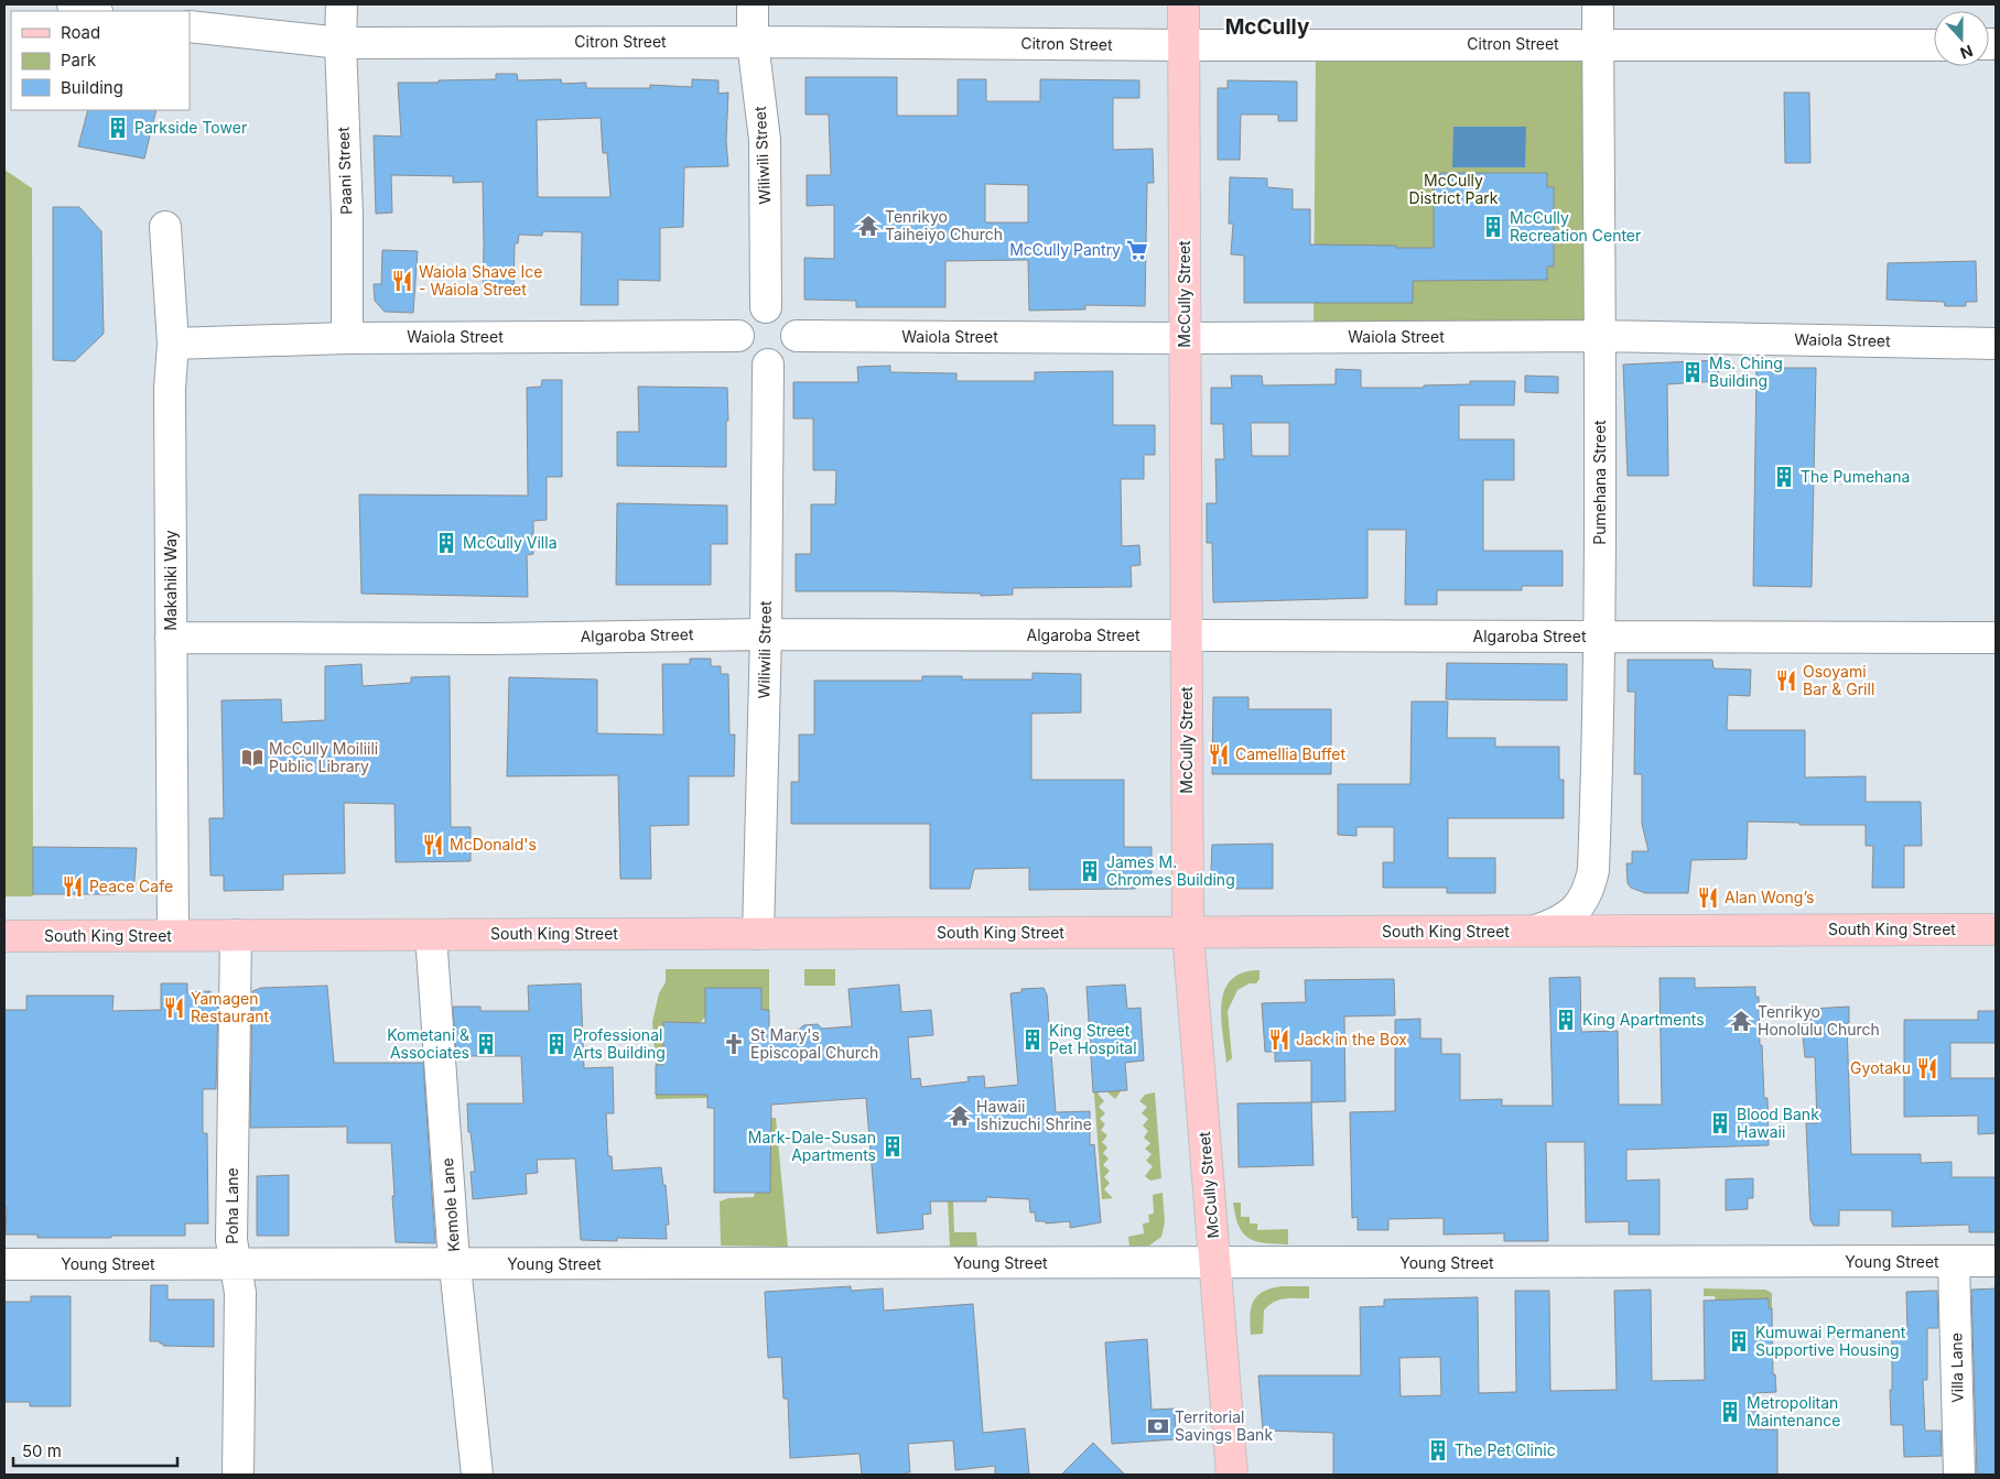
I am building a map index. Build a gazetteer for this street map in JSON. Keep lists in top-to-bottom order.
{
  "streets": {
    "main road": ["McCully Street", "South King Street"],
    "street": [
      "Citron Street",
      "Wiliwili Street",
      "Paani Street",
      "Waiola Street",
      "Pumehana Street",
      "Makahiki Way",
      "Algaroba Street",
      "Kemole Lane",
      "Poha Lane",
      "Young Street",
      "Villa Lane"
    ]
  },
  "crossings": [
    ["Citron Street", "Wiliwili Street"],
    ["Citron Street", "Paani Street"],
    ["Citron Street", "McCully Street"],
    ["Citron Street", "Pumehana Street"],
    ["Wiliwili Street", "Waiola Street"],
    ["Wiliwili Street", "Algaroba Street"],
    ["Wiliwili Street", "South King Street"],
    ["Paani Street", "Waiola Street"],
    ["McCully Street", "Waiola Street"],
    ["McCully Street", "Algaroba Street"],
    ["McCully Street", "South King Street"],
    ["McCully Street", "Young Street"],
    ["Waiola Street", "Pumehana Street"],
    ["Waiola Street", "Makahiki Way"],
    ["Pumehana Street", "Algaroba Street"],
    ["Pumehana Street", "South King Street"],
    ["Makahiki Way", "Algaroba Street"],
    ["Makahiki Way", "South King Street"],
    ["South King Street", "Kemole Lane"],
    ["South King Street", "Poha Lane"],
    ["Kemole Lane", "Young Street"],
    ["Poha Lane", "Young Street"],
    ["Young Street", "Villa Lane"]
  ],
  "districts": ["McCully"],
  "parks": ["McCully District Park"],
  "places": {
    "building": [
      "Parkside Tower",
      "McCully Recreation Center",
      "Ms. Ching Building",
      "The Pumehana",
      "McCully Villa",
      "James M. Chromes Building",
      "King Apartments",
      "King Street Pet Hospital",
      "Kometani & Associates",
      "Professional Arts Building",
      "Blood Bank Hawaii",
      "Mark-Dale-Susan Apartments",
      "Kumuwai Permanent Supportive Housing",
      "Metropolitan Maintenance",
      "The Pet Clinic"
    ],
    "temple": ["Tenrikyo Taiheiyo Church", "Tenrikyo Honolulu Church", "Hawaii Ishizuchi Shrine"],
    "supermarket": ["McCully Pantry"],
    "restaurant": [
      "Waiola Shave Ice - Waiola Street",
      "Osoyami Bar & Grill",
      "Camellia Buffet",
      "McDonald's",
      "Peace Cafe",
      "Alan Wong’s",
      "Yamagen Restaurant",
      "Jack in the Box",
      "Gyotaku"
    ],
    "library": ["McCully Moiliili Public Library"],
    "church": ["St Mary's Episcopal Church"],
    "bank": ["Territorial Savings Bank"]
  },
  "legend": ["Road", "Park", "Building"],
  "scale_bar": "50 m",
  "north": "bottom"
}
